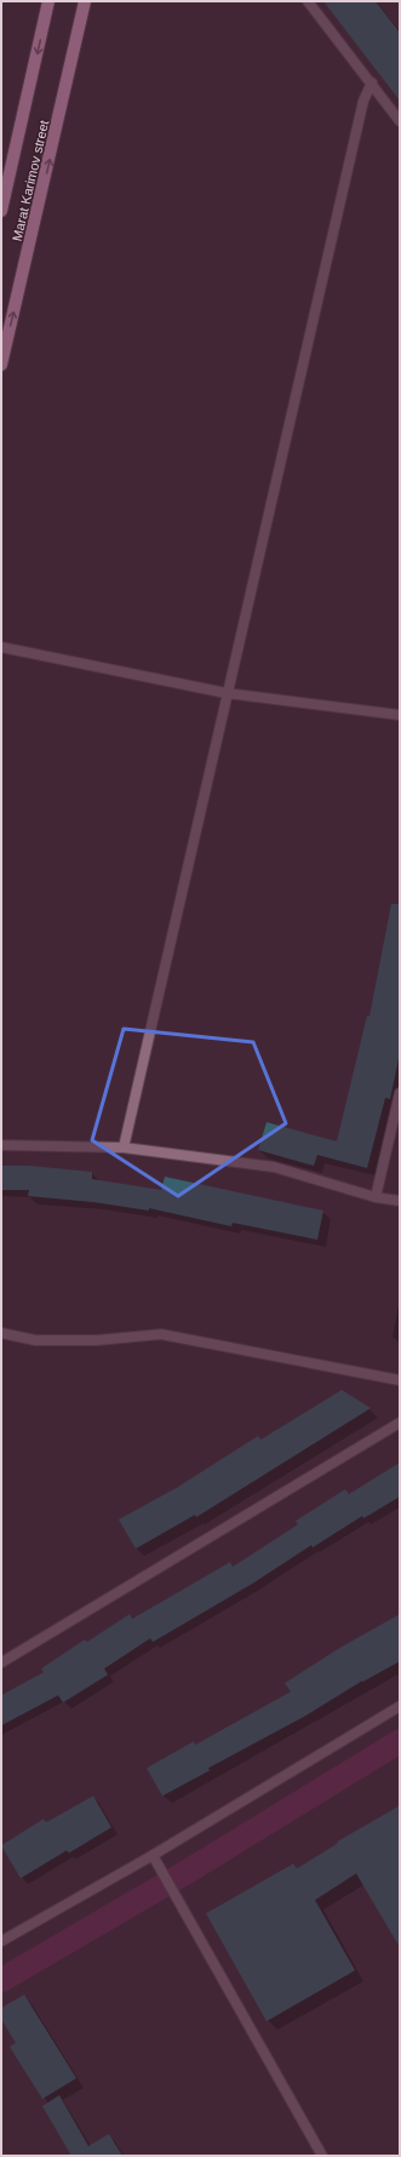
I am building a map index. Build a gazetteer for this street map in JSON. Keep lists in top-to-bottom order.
{
  "streets": {
    "main road": ["Marat Karimov street"]
  }
}
